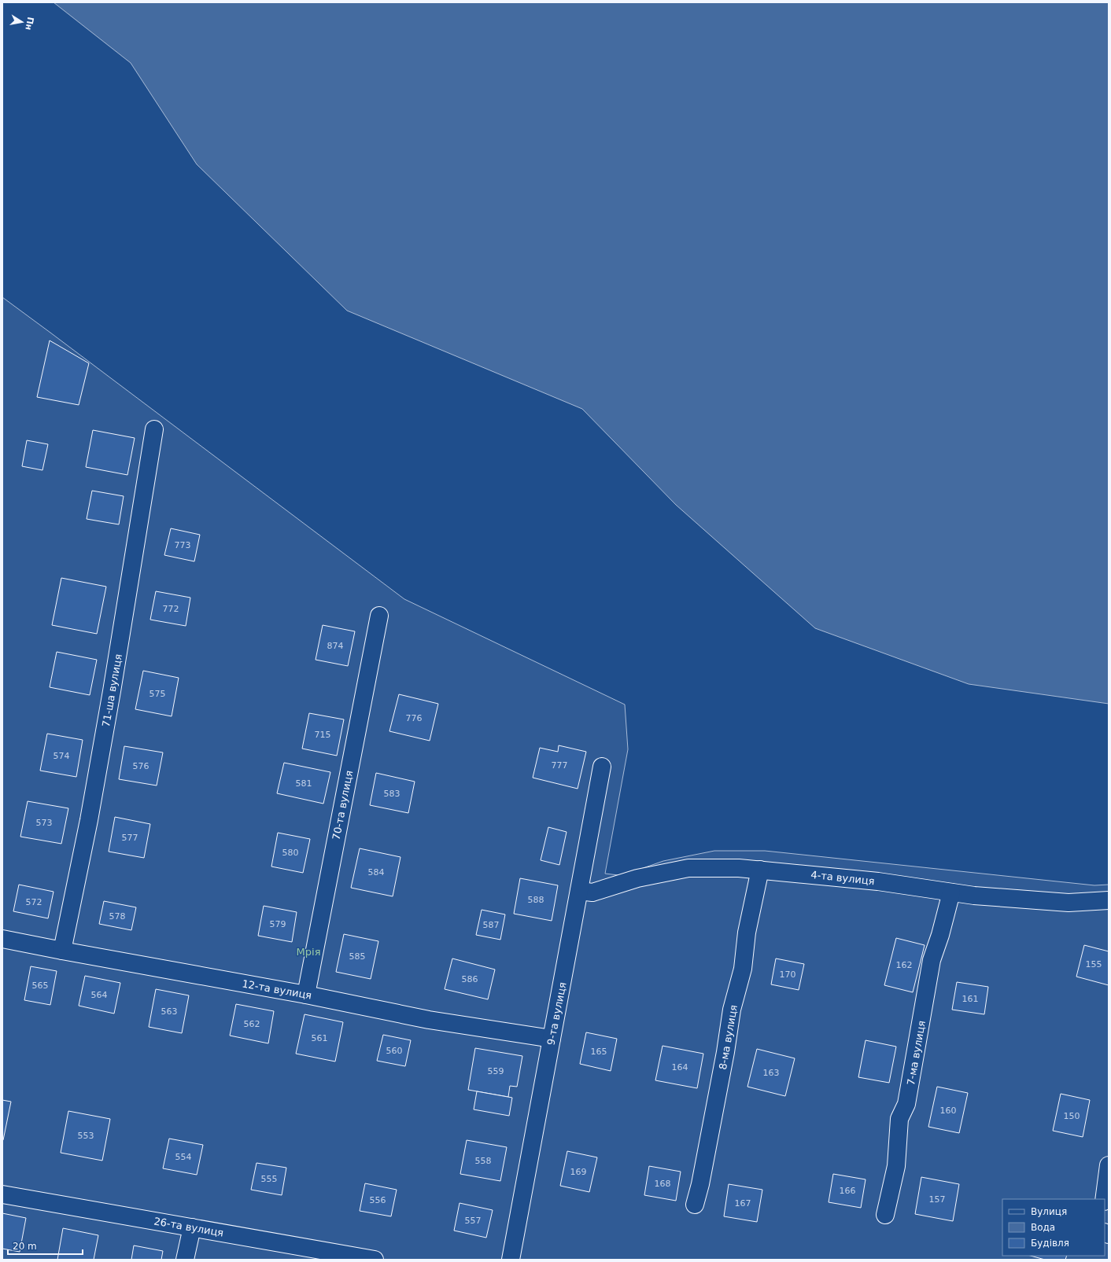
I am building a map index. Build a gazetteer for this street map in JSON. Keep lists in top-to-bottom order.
{
  "streets": {
    "street": [
      "71-ша вулиця",
      "70-та вулиця",
      "4-та вулиця",
      "12-та вулиця",
      "9-та вулиця",
      "8-ма вулиця",
      "7-ма вулиця",
      "26-та вулиця"
    ]
  },
  "crossings": [
    ["71-ша вулиця", "12-та вулиця"],
    ["70-та вулиця", "12-та вулиця"],
    ["4-та вулиця", "9-та вулиця"],
    ["4-та вулиця", "8-ма вулиця"],
    ["4-та вулиця", "7-ма вулиця"],
    ["12-та вулиця", "9-та вулиця"]
  ],
  "parks": ["Мрія"],
  "house_numbers": [
    "773",
    "772",
    "874",
    "575",
    "776",
    "715",
    "574",
    "777",
    "576",
    "581",
    "583",
    "573",
    "577",
    "580",
    "584",
    "588",
    "572",
    "578",
    "579",
    "587",
    "585",
    "155",
    "162",
    "170",
    "586",
    "565",
    "564",
    "161",
    "563",
    "562",
    "561",
    "560",
    "165",
    "164",
    "559",
    "163",
    "160",
    "150",
    "553",
    "554",
    "558",
    "169",
    "555",
    "168",
    "166",
    "157",
    "556",
    "167",
    "557"
  ],
  "legend": ["Вулиця", "Вода", "Будівля"],
  "scale_bar": "20 m",
  "north": "right"
}
